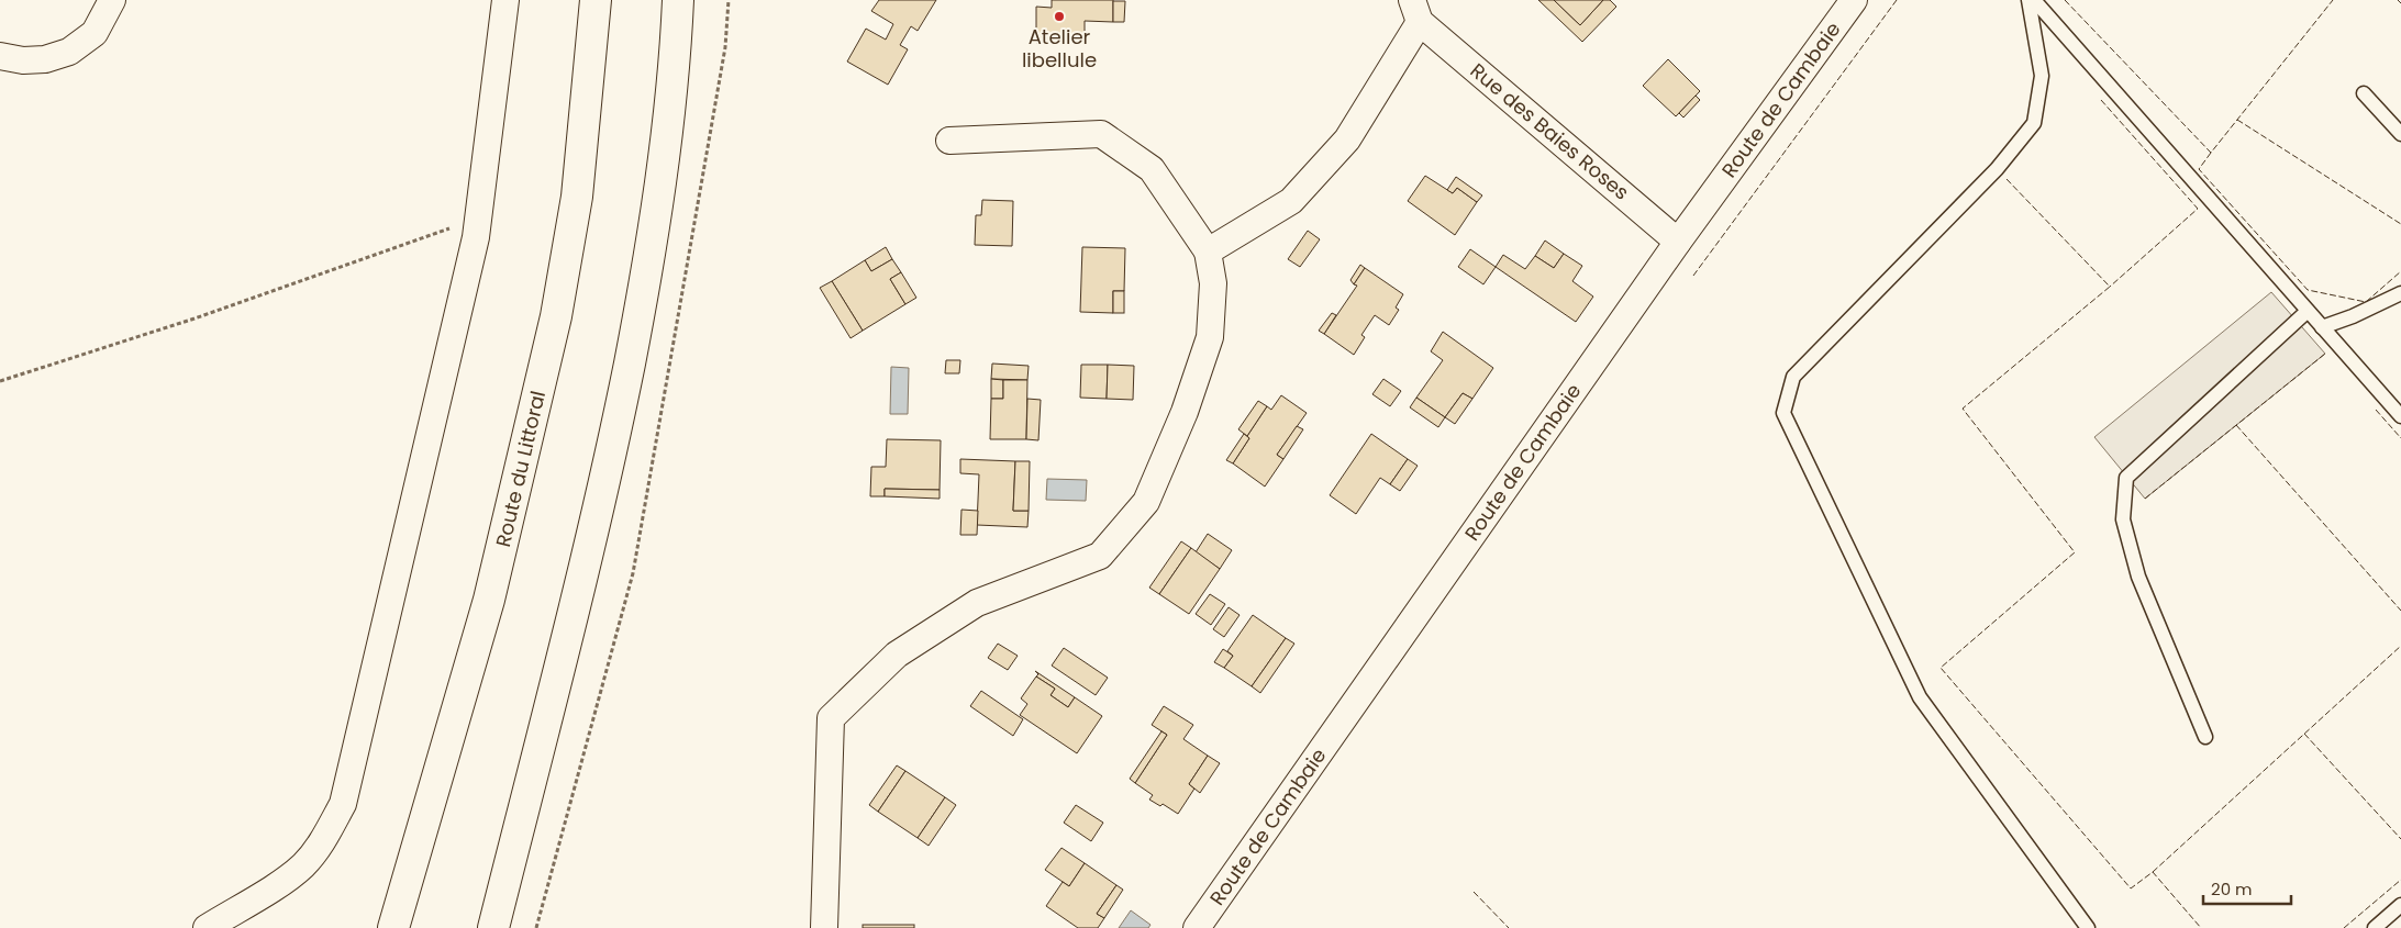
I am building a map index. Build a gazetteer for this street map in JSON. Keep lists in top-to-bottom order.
{
  "streets": {
    "highway": ["Route du Littoral"],
    "street": ["Route de Cambaie", "Rue des Baies Roses"]
  },
  "crossings": [
    ["Route de Cambaie", "Rue des Baies Roses"]
  ],
  "places": ["Atelier libellule"],
  "scale_bar": "20 m"
}
